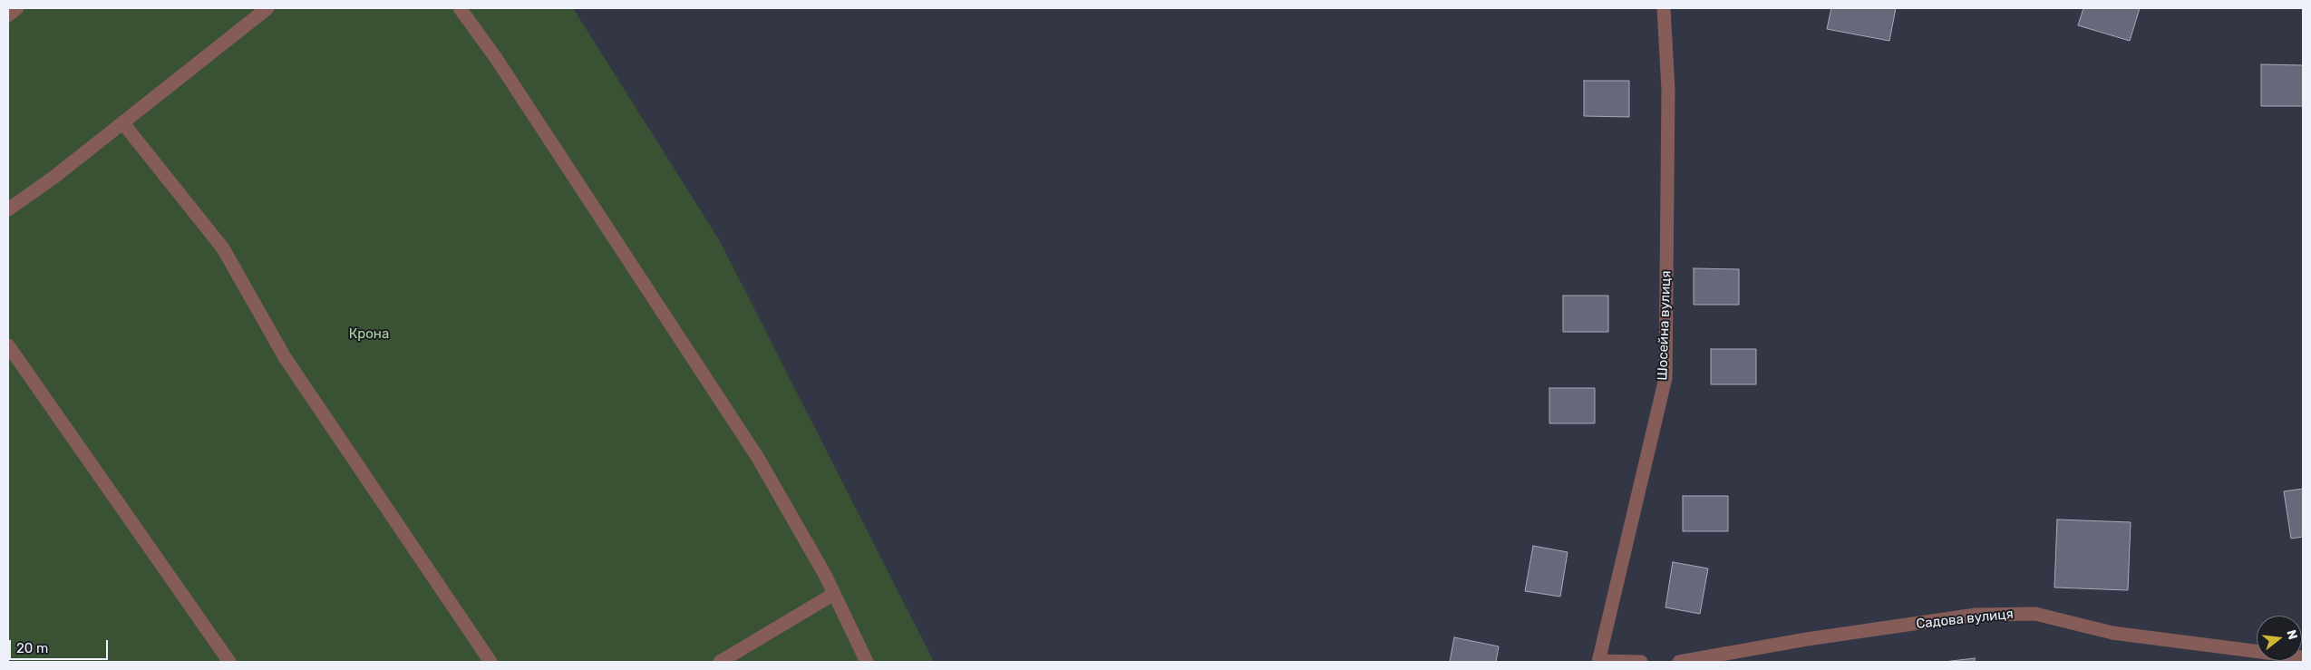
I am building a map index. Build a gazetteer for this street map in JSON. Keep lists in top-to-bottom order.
{
  "streets": {
    "street": ["Шосейна вулиця", "Садова вулиця"]
  },
  "parks": ["Крона"],
  "scale_bar": "20 m",
  "north": "right"
}
